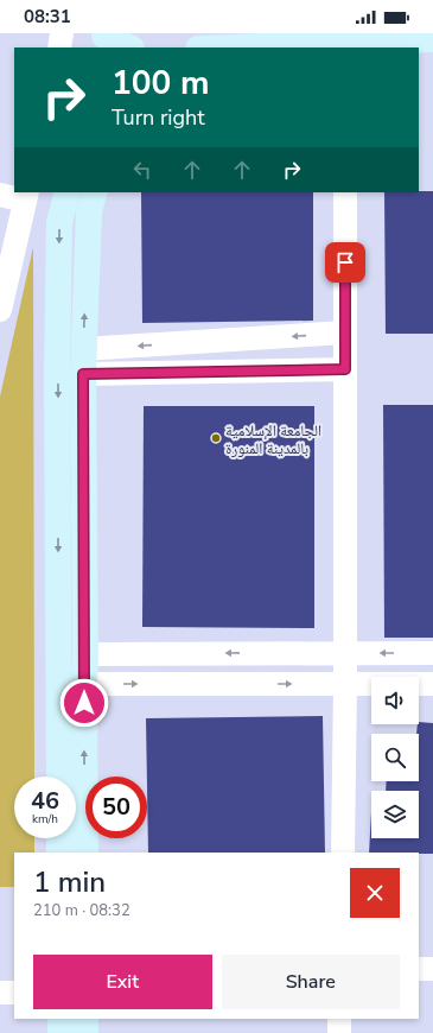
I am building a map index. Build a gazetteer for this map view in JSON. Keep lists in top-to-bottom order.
{
  "places": ["الجامعة الإسلامية بالمدينة المنورة"],
  "page": {
    "status": "08:31",
    "turn": ["100 m", "Turn right"],
    "speed": "46 km/h",
    "limit": "50",
    "heading": ["1 min", "210 m · 08:32"],
    "buttons": ["Exit", "Share"]
  }
}
